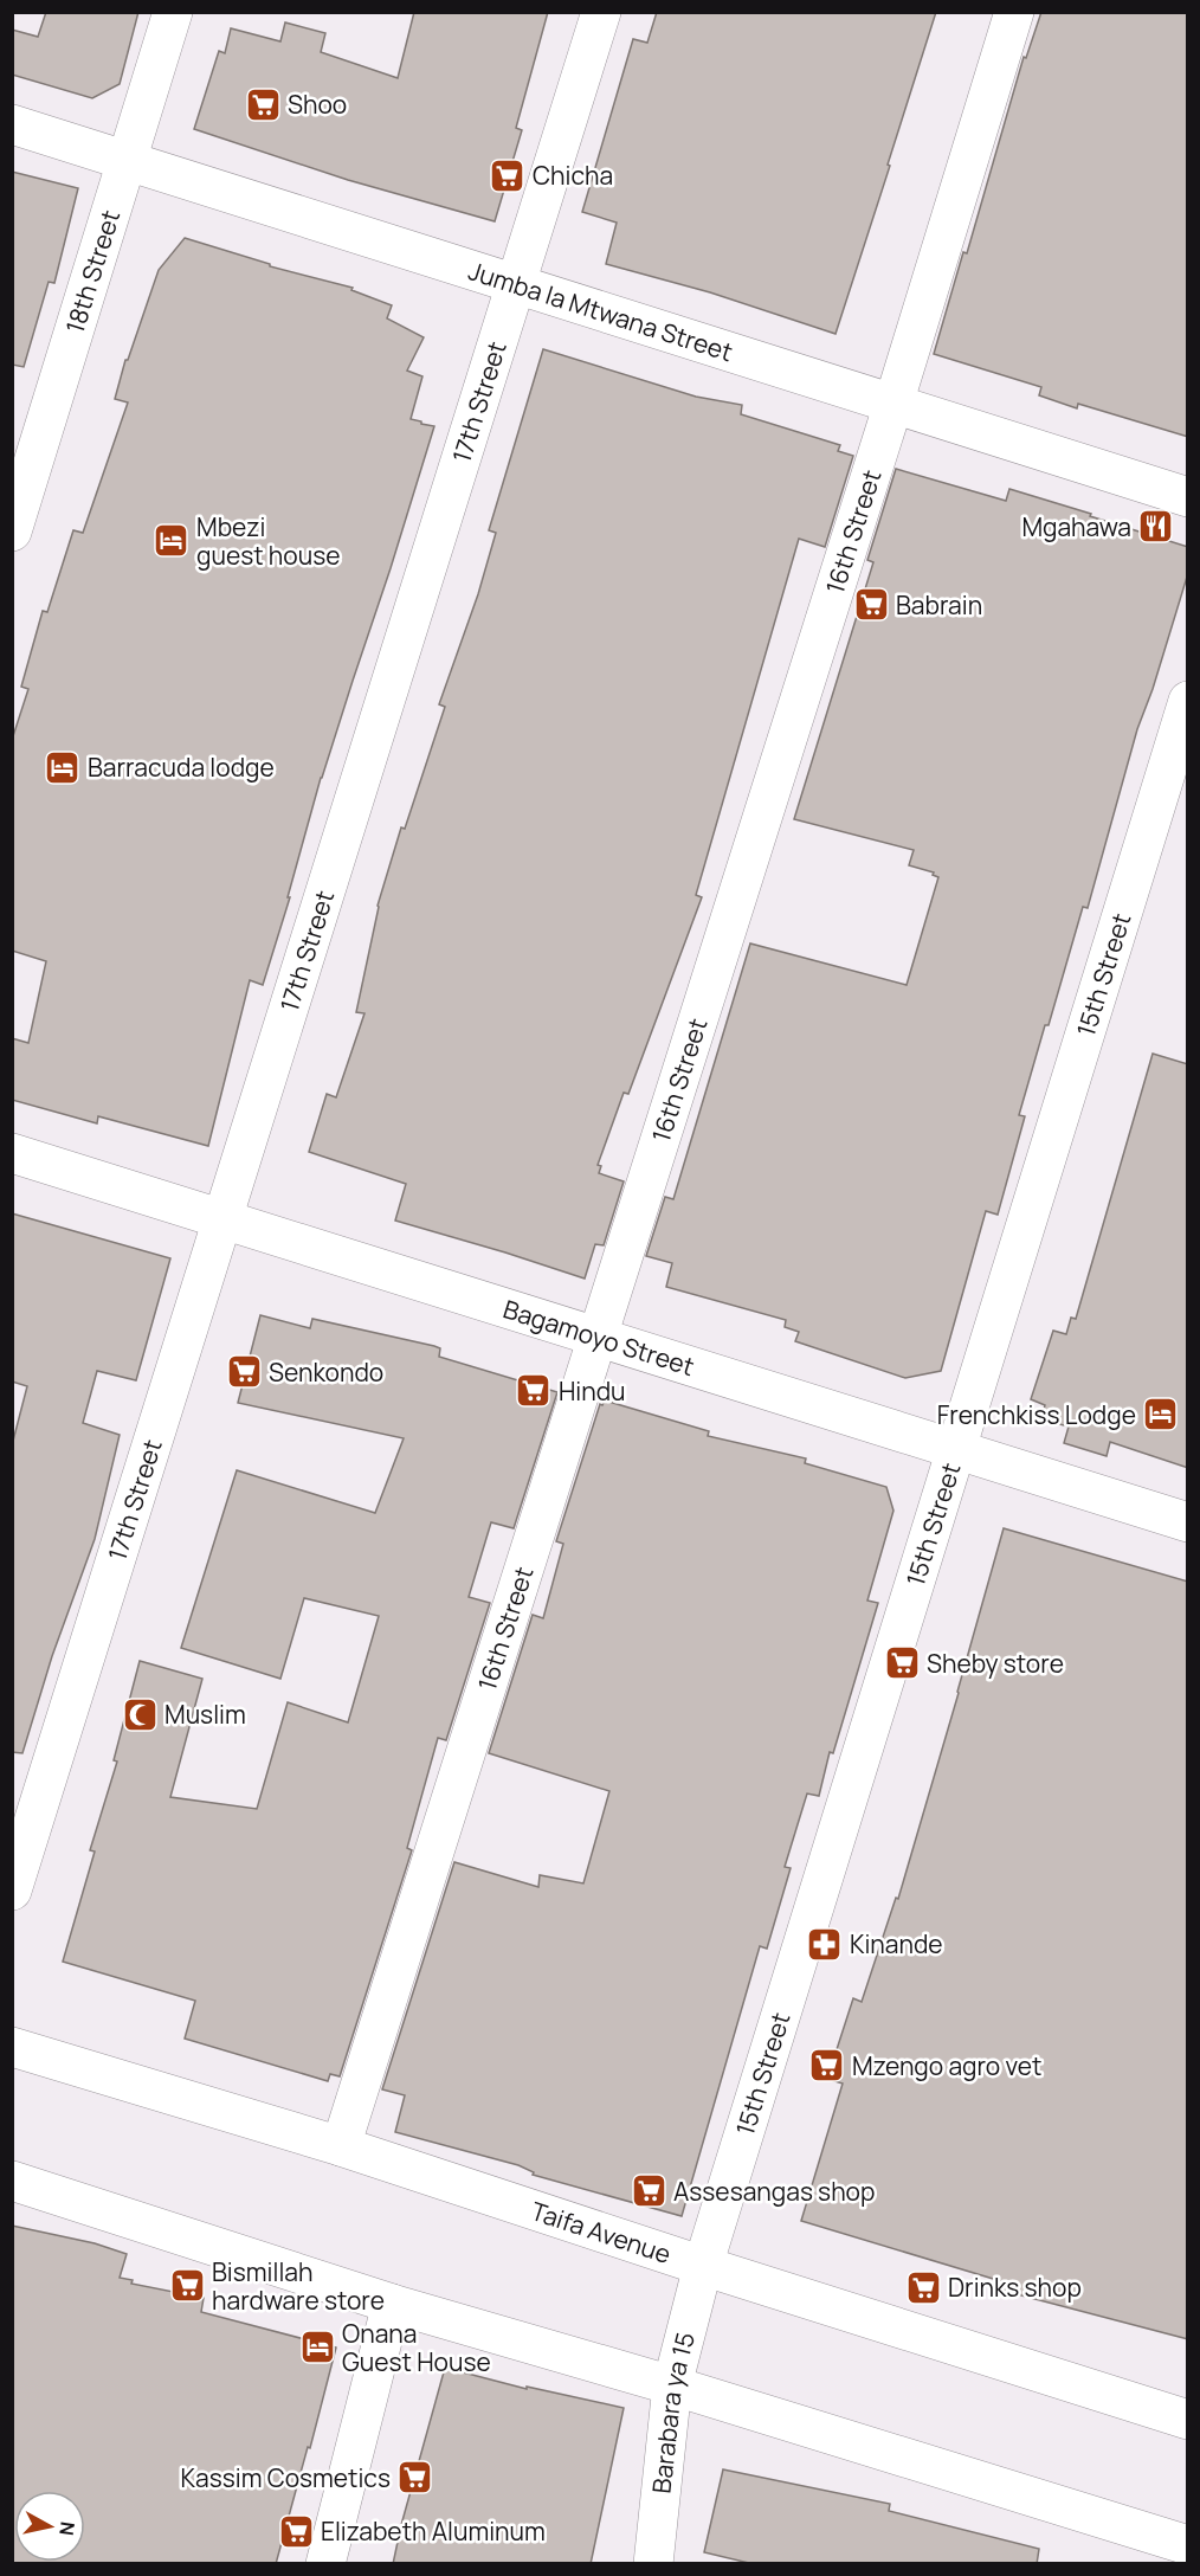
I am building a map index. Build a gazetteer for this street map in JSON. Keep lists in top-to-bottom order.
{
  "streets": {
    "street": [
      "18th Street",
      "Jumba la Mtwana Street",
      "17th Street",
      "16th Street",
      "15th Street",
      "Bagamoyo Street",
      "Taifa Avenue",
      "Barabara ya 15"
    ]
  },
  "crossings": [
    ["18th Street", "Jumba la Mtwana Street"],
    ["Jumba la Mtwana Street", "17th Street"],
    ["Jumba la Mtwana Street", "16th Street"],
    ["17th Street", "Bagamoyo Street"],
    ["16th Street", "Bagamoyo Street"],
    ["16th Street", "Taifa Avenue"],
    ["15th Street", "Bagamoyo Street"],
    ["15th Street", "Taifa Avenue"],
    ["15th Street", "Barabara ya 15"],
    ["Taifa Avenue", "Barabara ya 15"]
  ],
  "places": {
    "supermarket": [
      "Shoo",
      "Chicha",
      "Babrain",
      "Senkondo",
      "Hindu",
      "Sheby store",
      "Mzengo agro vet",
      "Assesangas shop",
      "Bismillah hardware store",
      "Drinks shop",
      "Kassim Cosmetics",
      "Elizabeth Aluminum"
    ],
    "restaurant": ["Mgahawa"],
    "hotel": [
      "Mbezi guest house",
      "Barracuda lodge",
      "Frenchkiss Lodge",
      "Onana Guest House"
    ],
    "mosque": ["Muslim"],
    "pharmacy": ["Kinande"]
  },
  "north": "right"
}
